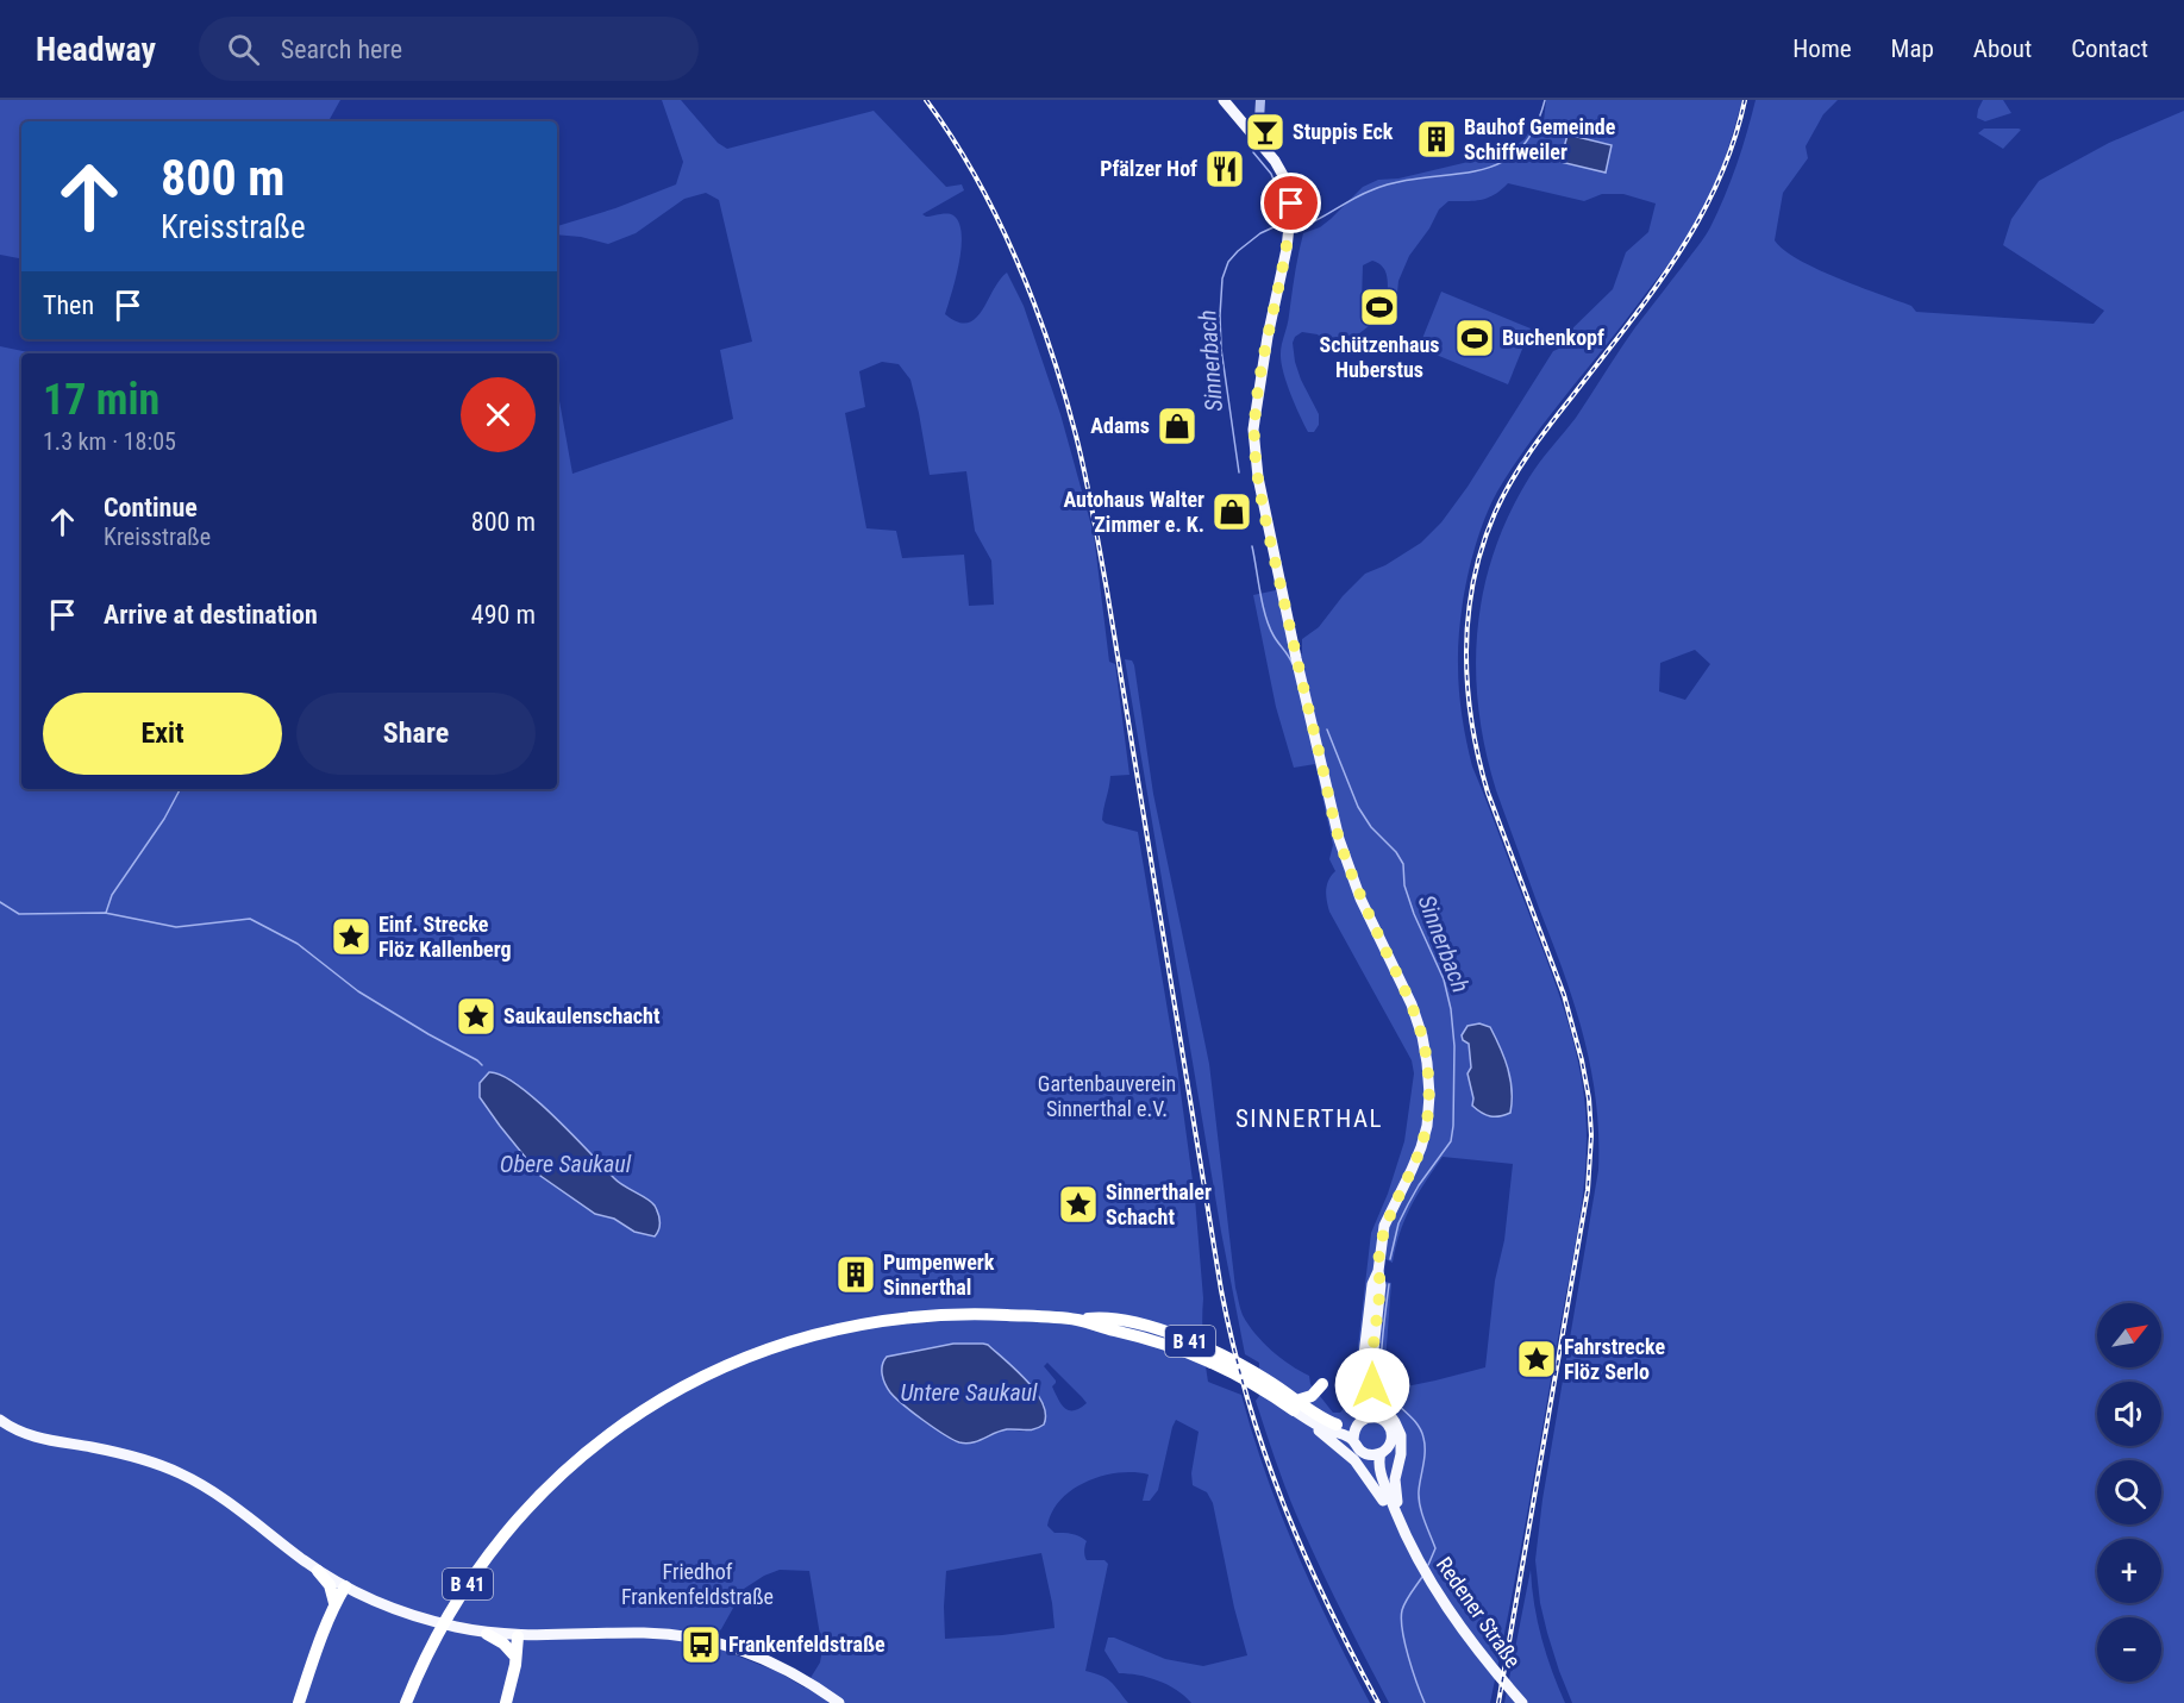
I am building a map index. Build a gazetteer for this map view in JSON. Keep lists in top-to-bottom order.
{
  "streets": {
    "highway": ["B 41"],
    "main road": ["Redener Straße"]
  },
  "crossings": [
    ["B 41", "Redener Straße"]
  ],
  "districts": ["SINNERTHAL"],
  "water": ["Sinnerbach", "Obere Saukaul", "Untere Saukaul"],
  "parks": ["Gartenbauverein Sinnerthal e.V.", "Friedhof Frankenfeldstraße"],
  "places": {
    "bar": ["Stuppis Eck"],
    "building": ["Bauhof Gemeinde Schiffweiler", "Pumpenwerk Sinnerthal"],
    "restaurant": ["Pfälzer Hof"],
    "sports": ["Schützenhaus Huberstus", "Buchenkopf"],
    "shop": ["Adams", "Autohaus Walter Zimmer e. K."],
    "place": [
      "Einf. Strecke Flöz Kallenberg",
      "Saukaulenschacht",
      "Sinnerthaler Schacht",
      "Fahrstrecke Flöz Serlo"
    ],
    "bus stop": ["Frankenfeldstraße"]
  },
  "north": "top right",
  "page": {
    "header": "Headway",
    "search": "Search here",
    "nav": [
      "Home",
      "Map",
      "About",
      "Contact"
    ],
    "turn": ["800 m", "Kreisstraße"],
    "then": "Then",
    "heading": ["17 min", "1.3 km · 18:05"],
    "list": [
      {
        "name": "Continue",
        "note": "Kreisstraße",
        "value": "800 m"
      },
      {
        "name": "Arrive at destination",
        "value": "490 m"
      }
    ],
    "buttons": ["Exit", "Share"],
    "map_buttons": ["+", "−"]
  }
}
